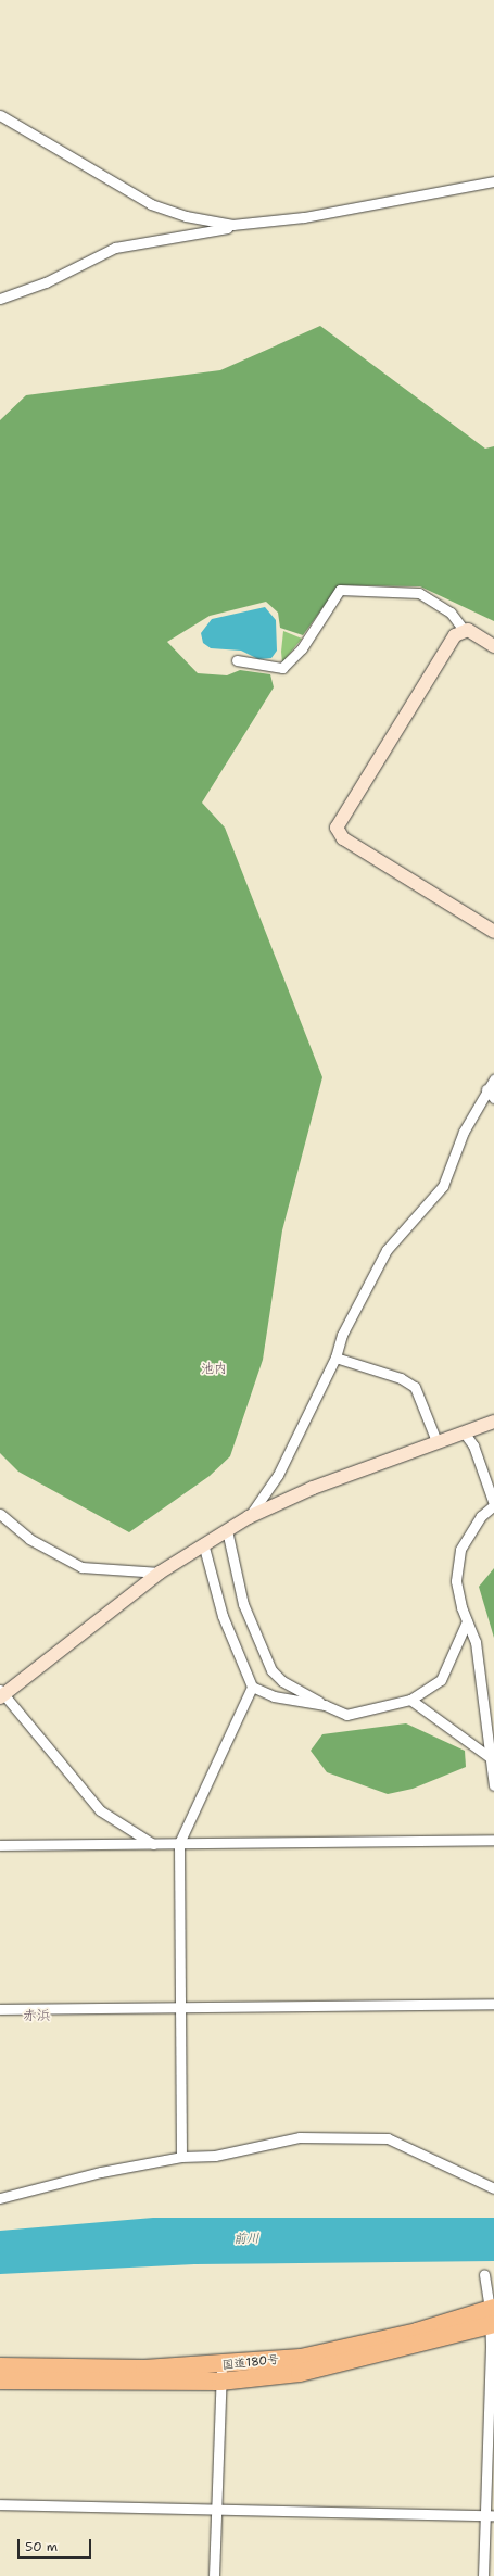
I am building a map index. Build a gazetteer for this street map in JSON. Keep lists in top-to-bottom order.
{
  "streets": {
    "highway": ["国道180号"]
  },
  "districts": ["池内", "赤浜"],
  "water": ["前川"],
  "scale_bar": "50 m"
}
